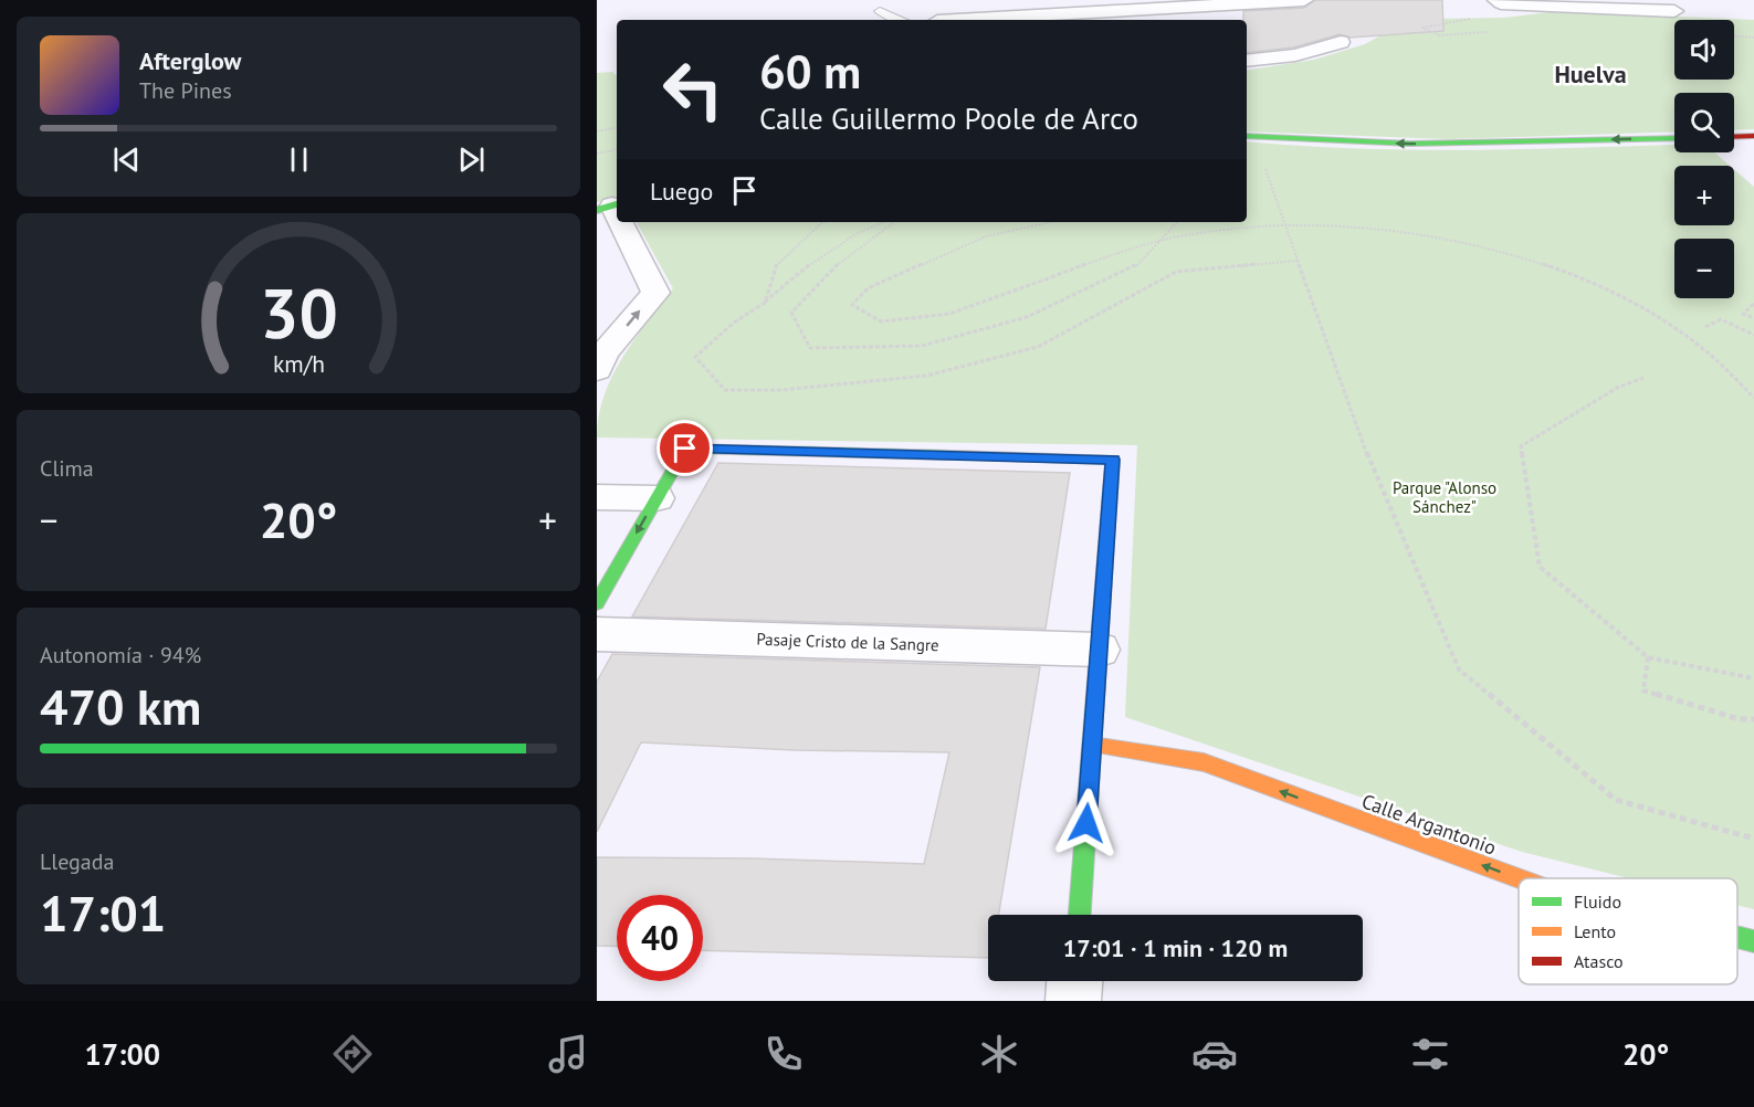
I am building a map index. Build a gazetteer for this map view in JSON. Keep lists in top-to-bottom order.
{
  "streets": {
    "street": ["Pasaje Cristo de la Sangre", "Calle Argantonio"]
  },
  "one_way": ["Calle Argantonio"],
  "districts": ["Huelva"],
  "parks": ["Parque \"Alonso Sánchez\""],
  "legend": ["Fluido", "Lento", "Atasco"],
  "page": {
    "map_buttons": ["+", "−"],
    "turn": ["60 m", "Calle Guillermo Poole de Arco"],
    "song": ["Afterglow", "The Pines"],
    "then": "Luego",
    "tile": [
      "Clima",
      ["Autonomía · 94%", "470 km"],
      ["Llegada", "17:01"]
    ],
    "heat": ["−", "20°", "+"],
    "limit": "40",
    "trip": "17:01 · 1 min · 120 m",
    "tabs": ["17:00", "20°"],
    "gauge": ["30", "km/h"]
  }
}
